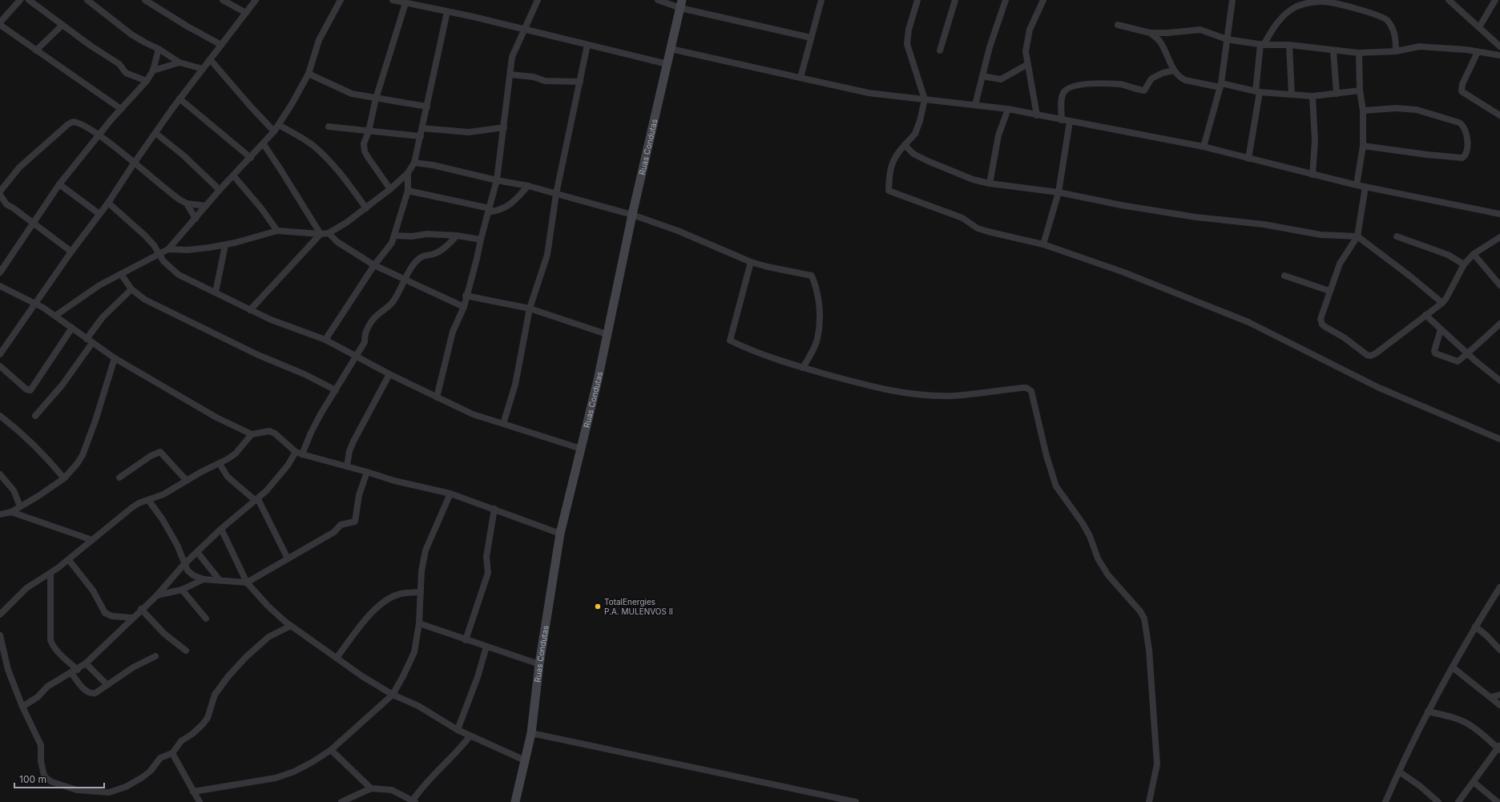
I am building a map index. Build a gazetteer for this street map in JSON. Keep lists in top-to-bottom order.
{
  "streets": {
    "street": ["Ruas Condutas"]
  },
  "places": ["TotalEnergies P.A. MULENVOS II"],
  "scale_bar": "100 m"
}
